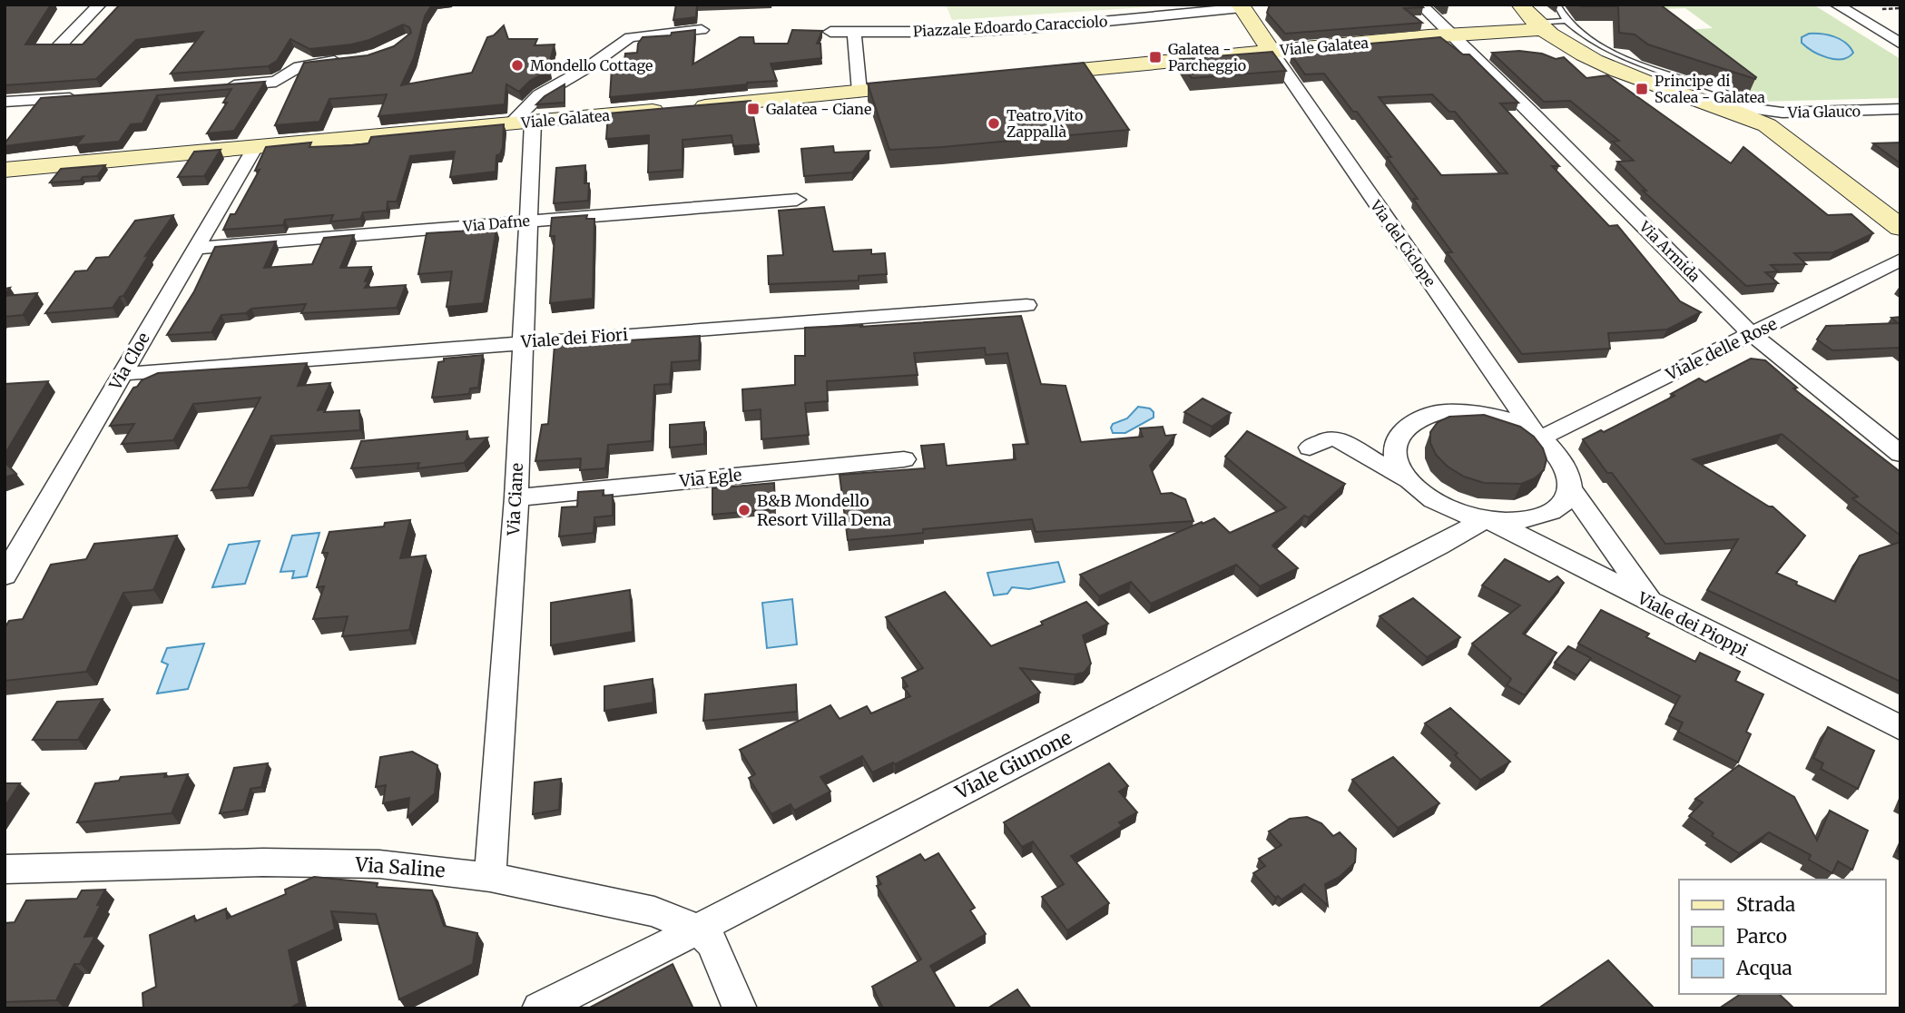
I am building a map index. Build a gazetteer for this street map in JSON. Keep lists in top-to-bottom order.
{
  "streets": {
    "main road": ["Viale Galatea"],
    "street": [
      "Piazzale Edoardo Caracciolo",
      "Via Glauco",
      "Via Dafne",
      "Via del Ciclope",
      "Via Armida",
      "Viale dei Fiori",
      "Viale delle Rose",
      "Via Cloe",
      "Via Egle",
      "Via Ciane",
      "Viale dei Pioppi",
      "Viale Giunone",
      "Via Saline"
    ]
  },
  "crossings": [
    ["Viale Galatea", "Via del Ciclope"],
    ["Viale Galatea", "Via Armida"],
    ["Viale Galatea", "Via Cloe"],
    ["Viale Galatea", "Via Ciane"],
    ["Via Dafne", "Via Cloe"],
    ["Via Dafne", "Via Ciane"],
    ["Via del Ciclope", "Viale delle Rose"],
    ["Via del Ciclope", "Viale dei Pioppi"],
    ["Via del Ciclope", "Viale Giunone"],
    ["Via Armida", "Viale delle Rose"],
    ["Viale dei Fiori", "Via Cloe"],
    ["Viale dei Fiori", "Via Ciane"],
    ["Viale delle Rose", "Viale dei Pioppi"],
    ["Viale delle Rose", "Viale Giunone"],
    ["Via Egle", "Via Ciane"],
    ["Via Ciane", "Via Saline"],
    ["Viale dei Pioppi", "Viale Giunone"],
    ["Viale Giunone", "Via Saline"]
  ],
  "places": {
    "transit": ["Galatea - Parcheggio", "Principe di Scalea - Galatea", "Galatea - Ciane"],
    "other": ["Mondello Cottage", "Teatro Vito Zappallà", "B&B Mondello Resort Villa Dena"]
  },
  "legend": ["Strada", "Parco", "Acqua"]
}
